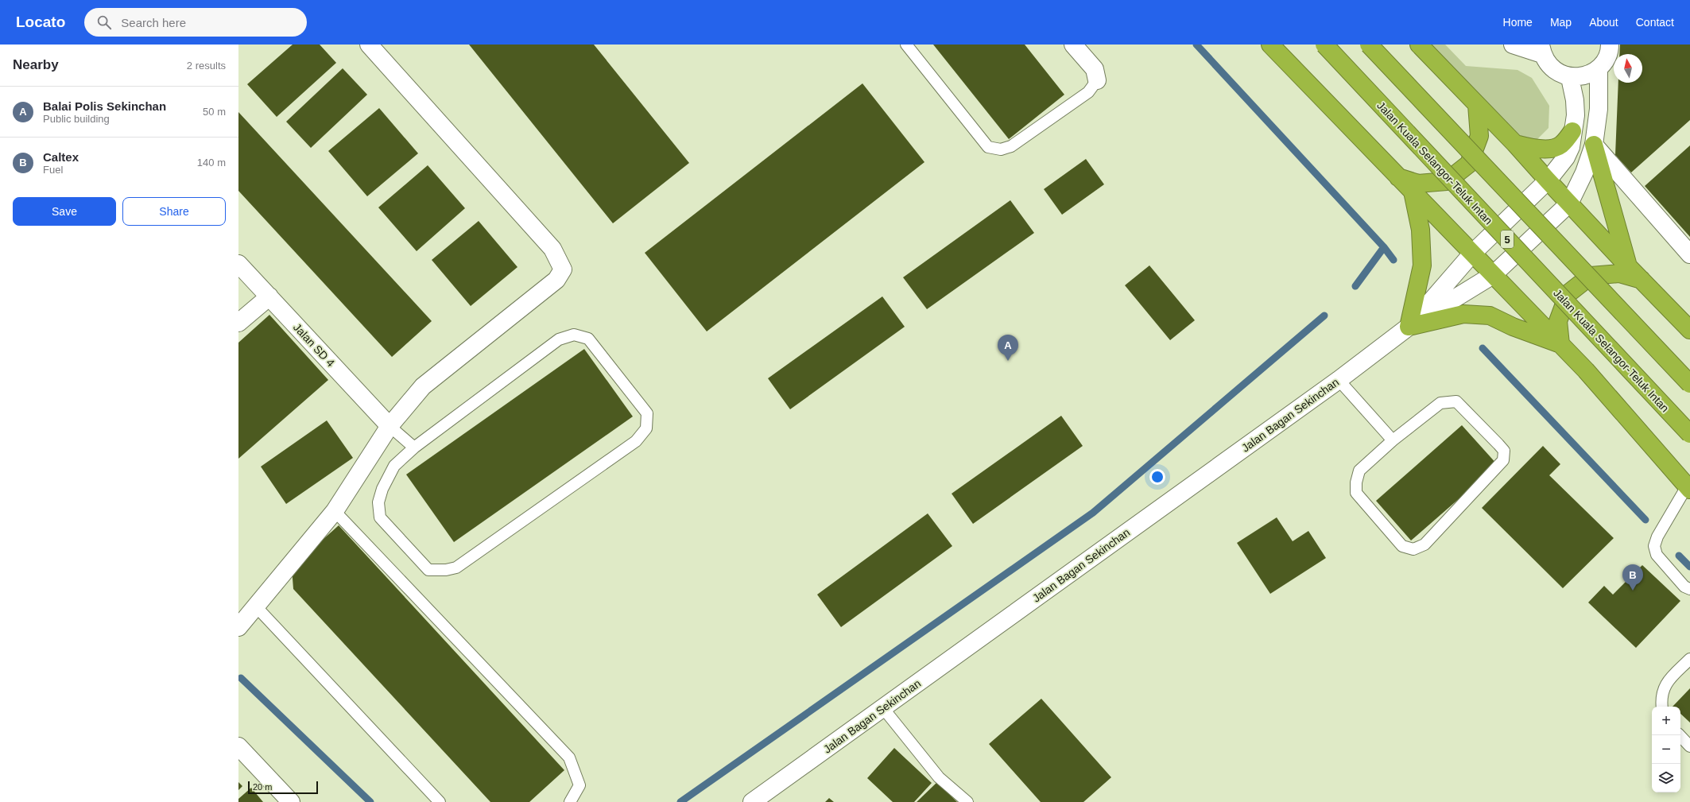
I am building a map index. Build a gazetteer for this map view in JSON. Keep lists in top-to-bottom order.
{
  "streets": {
    "highway": ["Jalan Kuala Selangor-Teluk Intan", "5"],
    "street": ["Jalan SD 4", "Jalan Bagan Sekinchan"]
  },
  "scale_bar": "20 m",
  "north": "top",
  "page": {
    "header": "Locato",
    "search": "Search here",
    "nav": [
      "Home",
      "Map",
      "About",
      "Contact"
    ],
    "heading": ["Nearby", "2 results"],
    "list": [
      {
        "mark": "A",
        "name": "Balai Polis Sekinchan",
        "note": "Public building",
        "value": "50 m"
      },
      {
        "mark": "B",
        "name": "Caltex",
        "note": "Fuel",
        "value": "140 m"
      }
    ],
    "buttons": ["Save", "Share"],
    "pins": ["A", "B"],
    "map_buttons": ["+", "−"],
    "scale": "20 m"
  }
}
